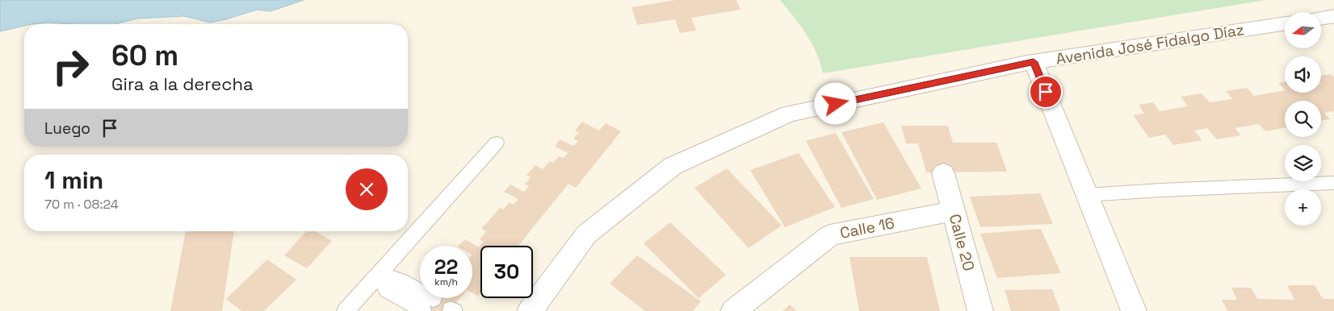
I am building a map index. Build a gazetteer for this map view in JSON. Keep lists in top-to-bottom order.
{
  "streets": {
    "street": ["Avenida José Fidalgo Díaz", "Calle 16", "Calle 20"]
  },
  "crossings": [
    ["Calle 16", "Calle 20"]
  ],
  "north": "left",
  "page": {
    "map_buttons": "+",
    "turn": ["60 m", "Gira a la derecha"],
    "then": "Luego",
    "heading": ["1 min", "70 m · 08:24"],
    "speed": "22 km/h",
    "limit": "30"
  }
}
